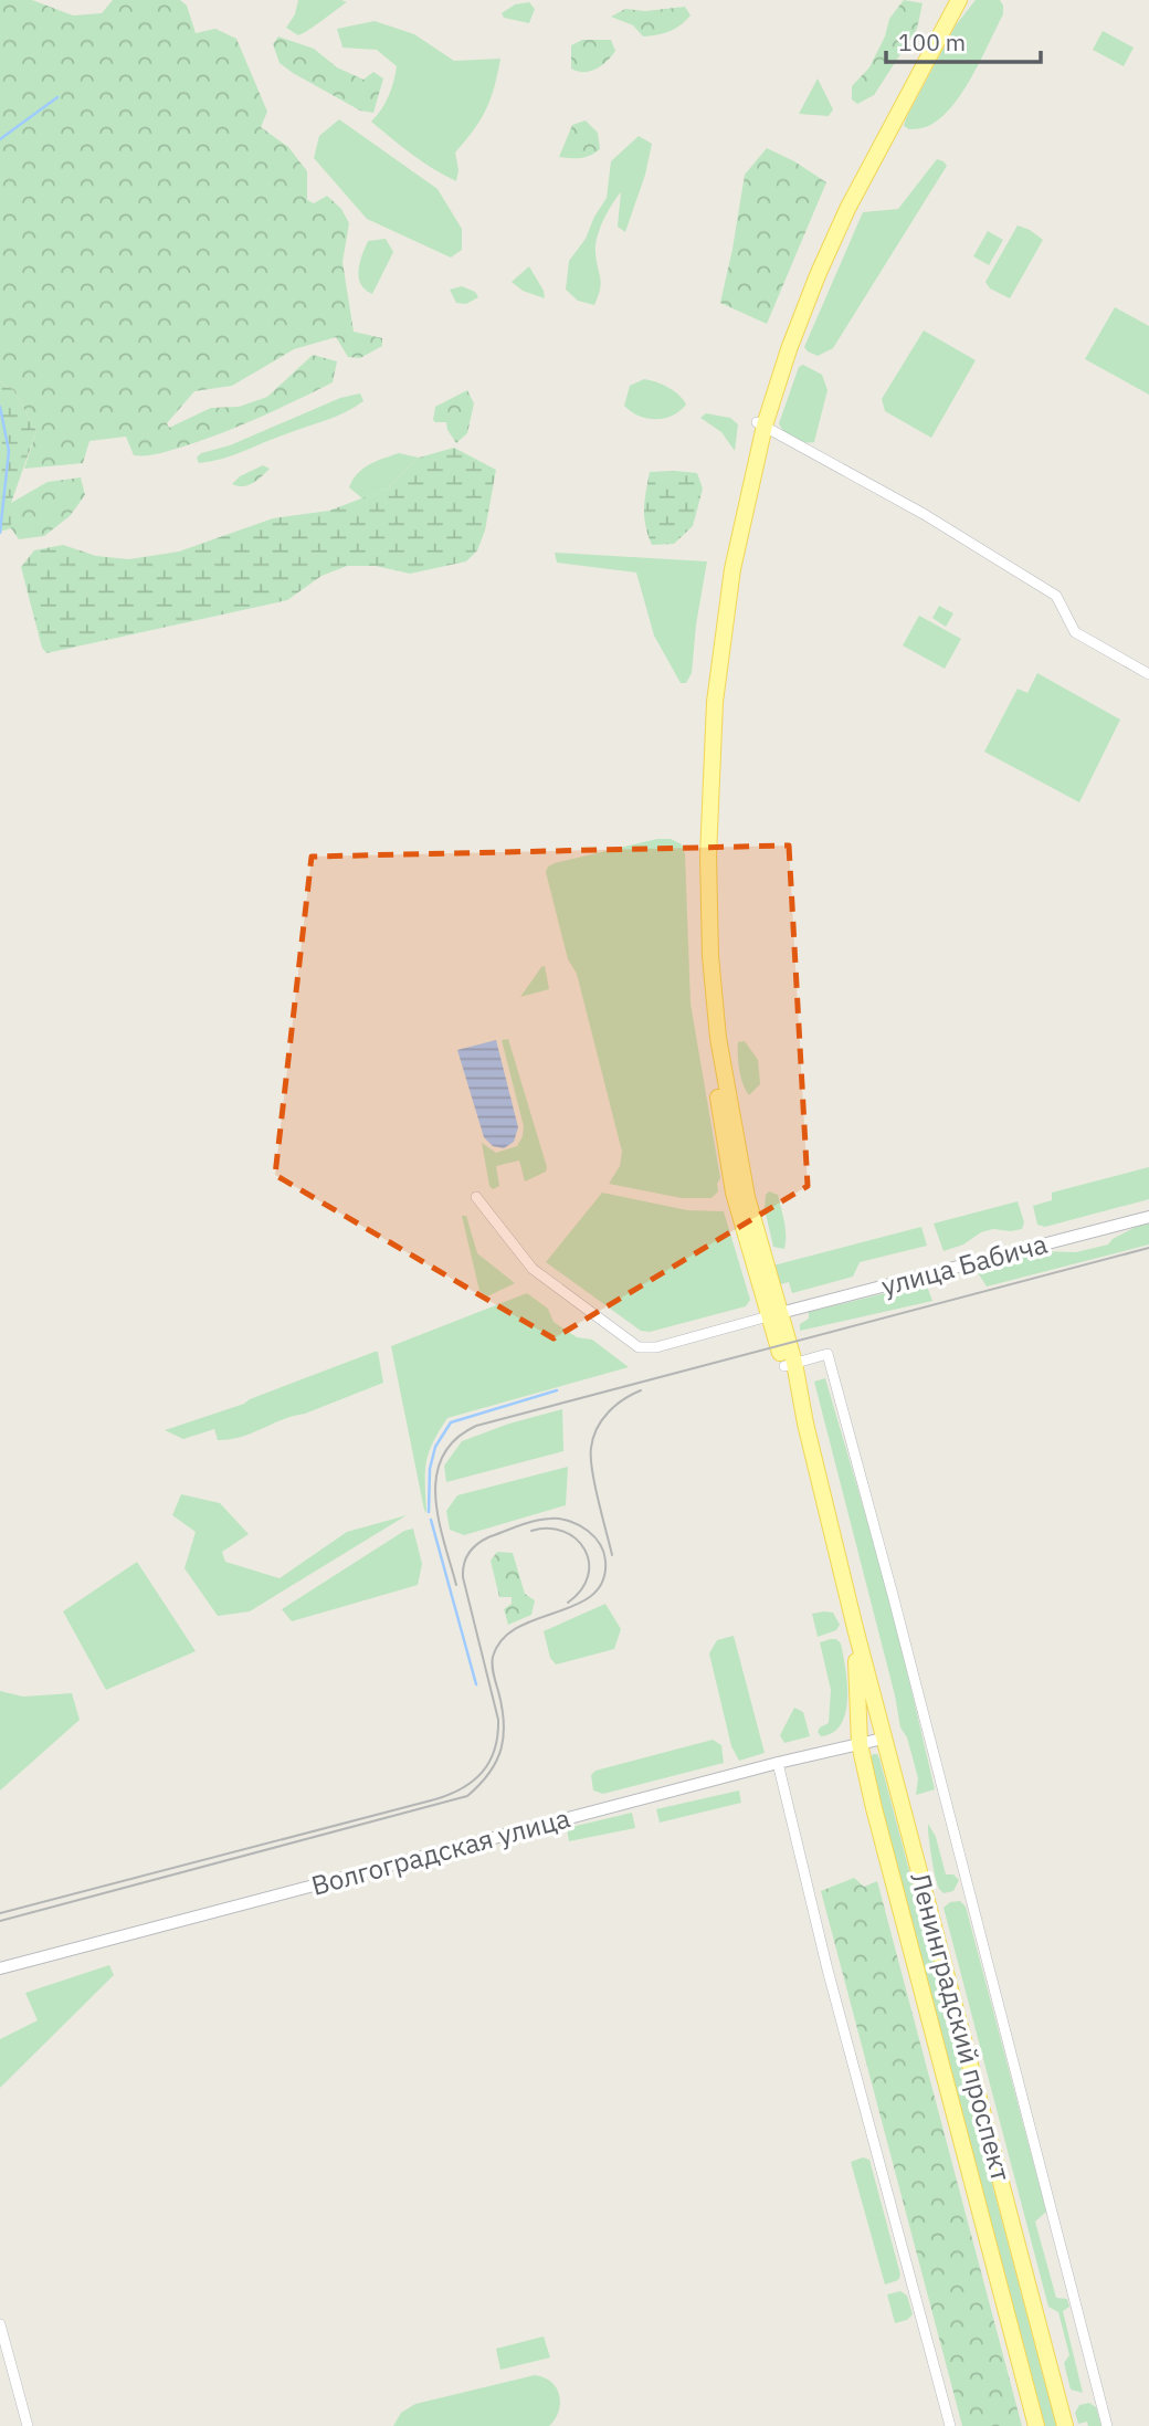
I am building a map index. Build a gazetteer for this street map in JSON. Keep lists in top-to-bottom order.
{
  "streets": {
    "main road": ["Ленинградский проспект"],
    "street": ["улица Бабича", "Волгоградская улица"]
  },
  "crossings": [
    ["улица Бабича", "Ленинградский проспект"],
    ["Волгоградская улица", "Ленинградский проспект"]
  ],
  "scale_bar": "100 m"
}
